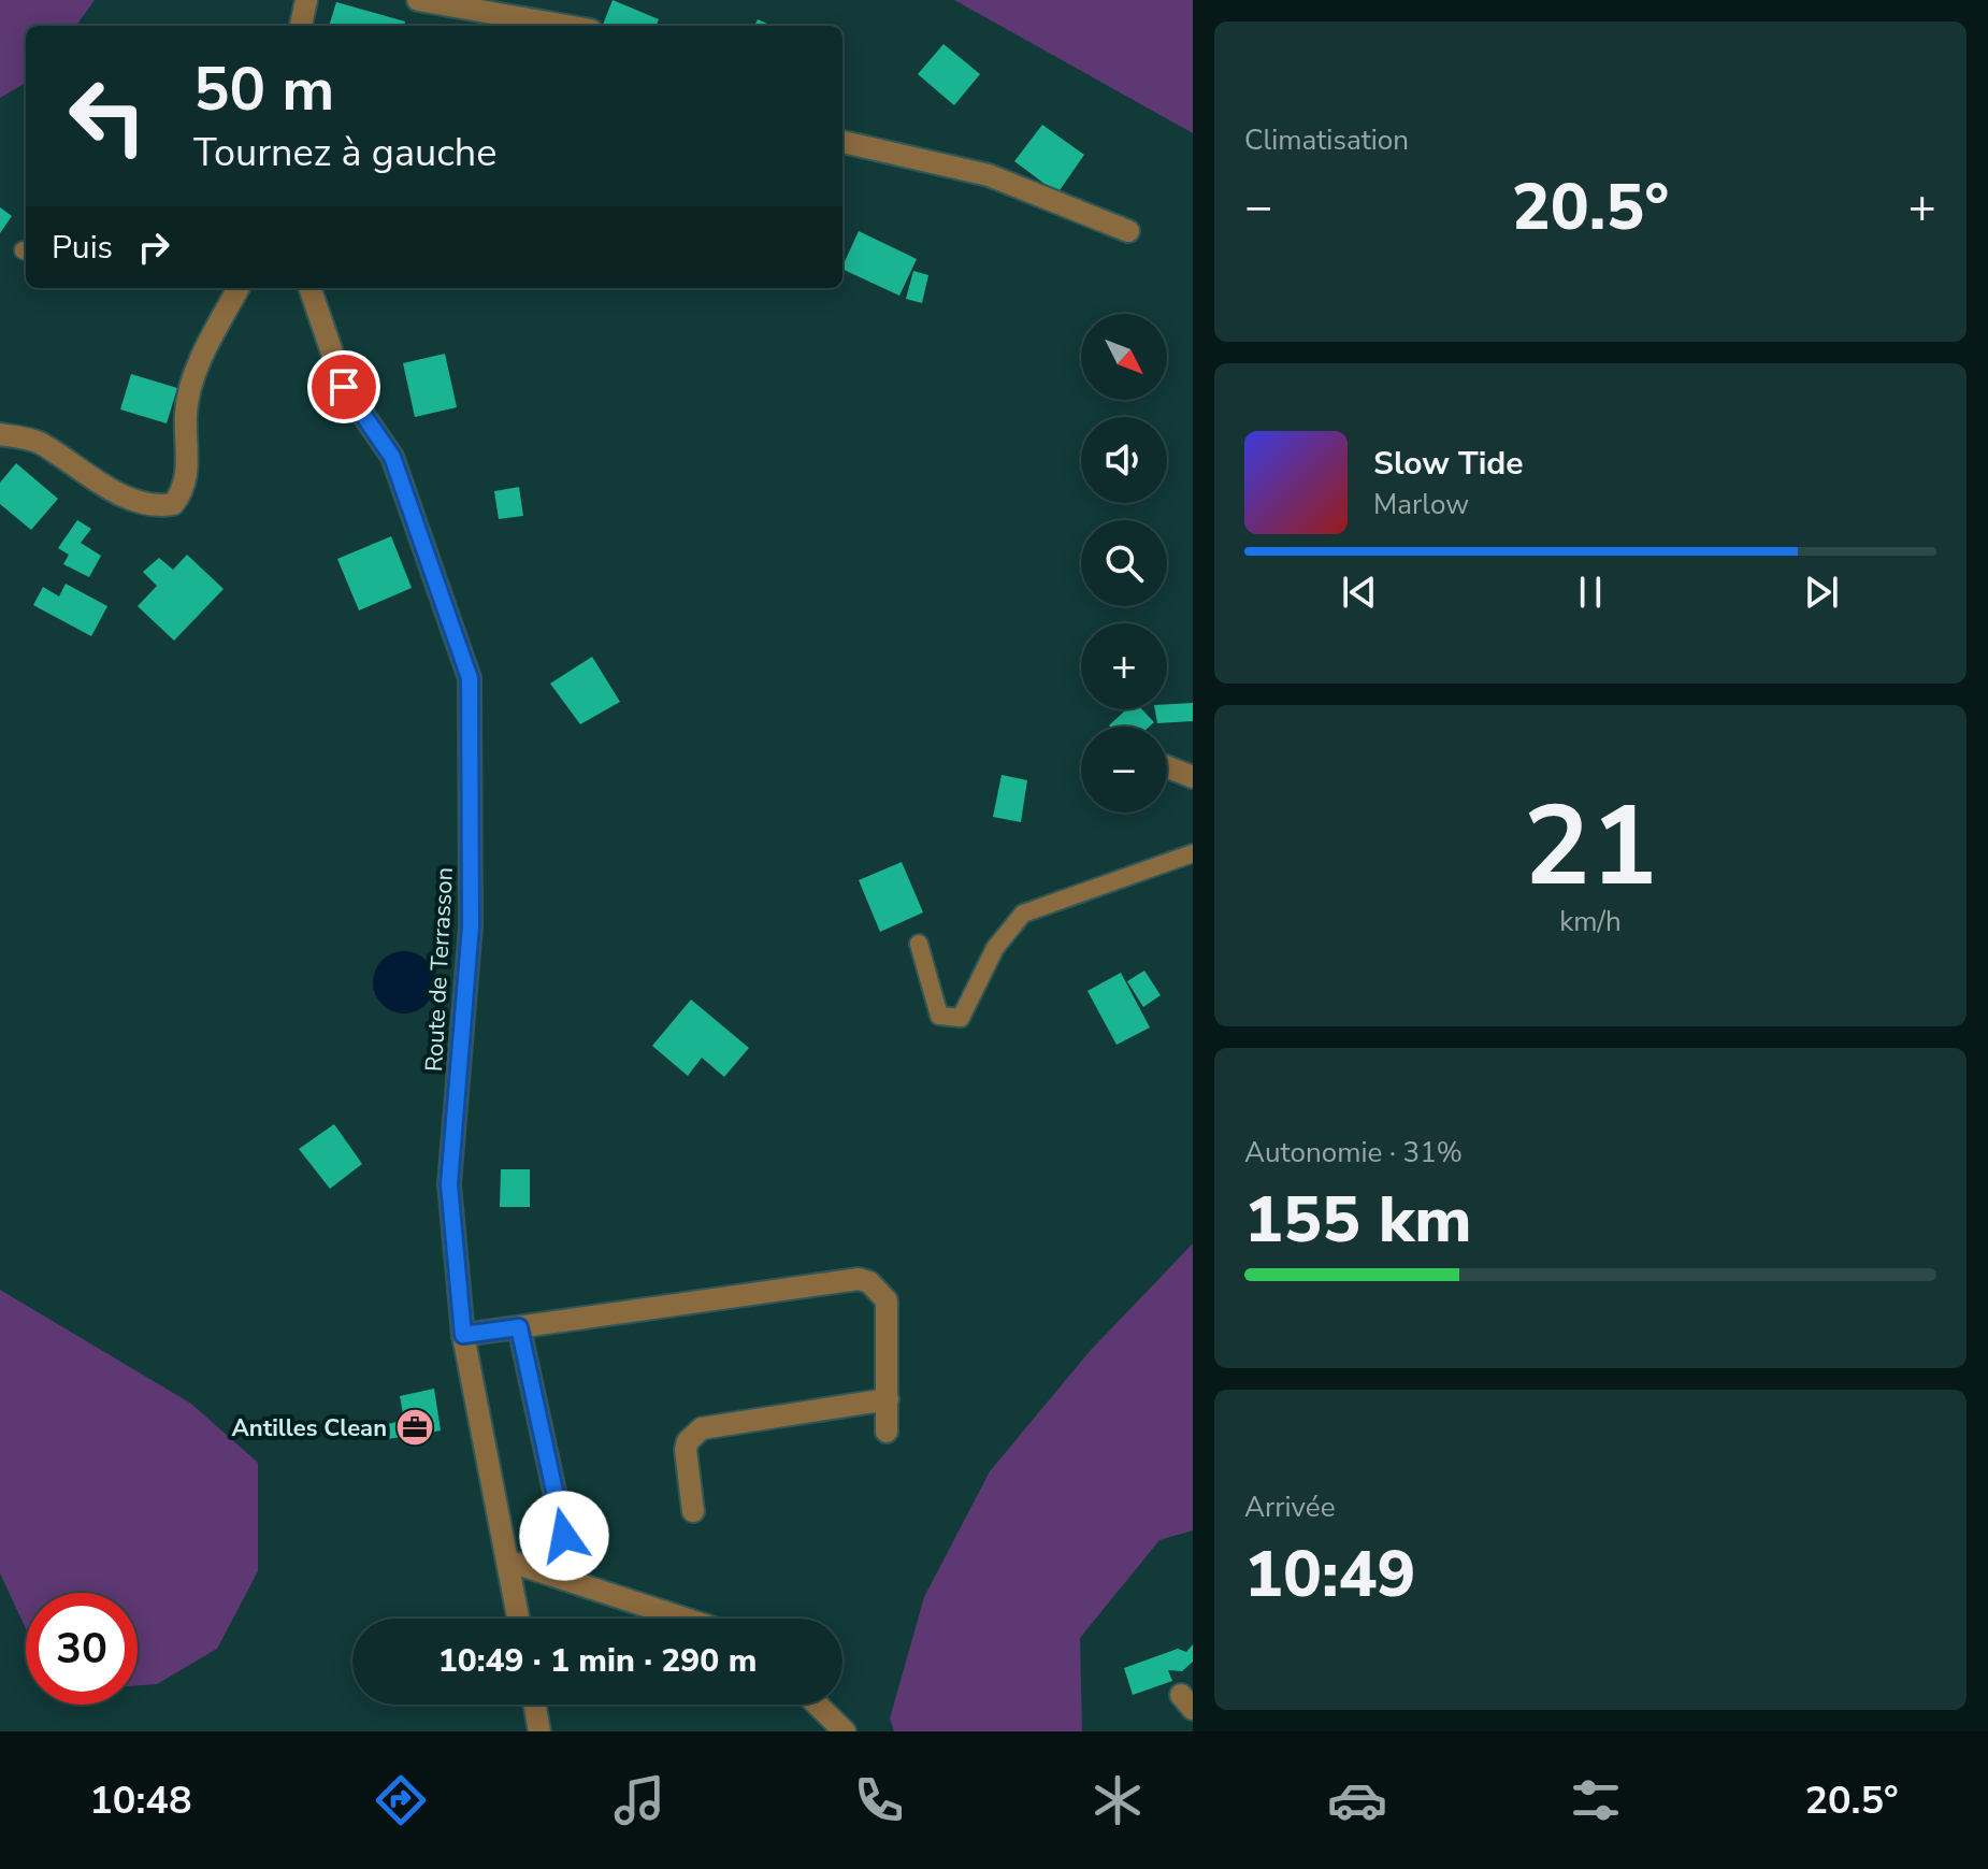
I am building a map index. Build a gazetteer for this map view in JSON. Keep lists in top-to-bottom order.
{
  "streets": {
    "street": ["Route de Terrasson"]
  },
  "places": {
    "office": ["Antilles Clean"]
  },
  "north": "bottom right",
  "page": {
    "tile": [
      "Climatisation",
      ["21", "km/h"],
      ["Autonomie · 31%", "155 km"],
      ["Arrivée", "10:49"]
    ],
    "turn": ["50 m", "Tournez à gauche"],
    "heat": ["−", "20.5°", "+"],
    "then": "Puis",
    "map_buttons": ["+", "−"],
    "song": ["Slow Tide", "Marlow"],
    "limit": "30",
    "trip": "10:49 · 1 min · 290 m",
    "tabs": ["10:48", "20.5°"]
  }
}
